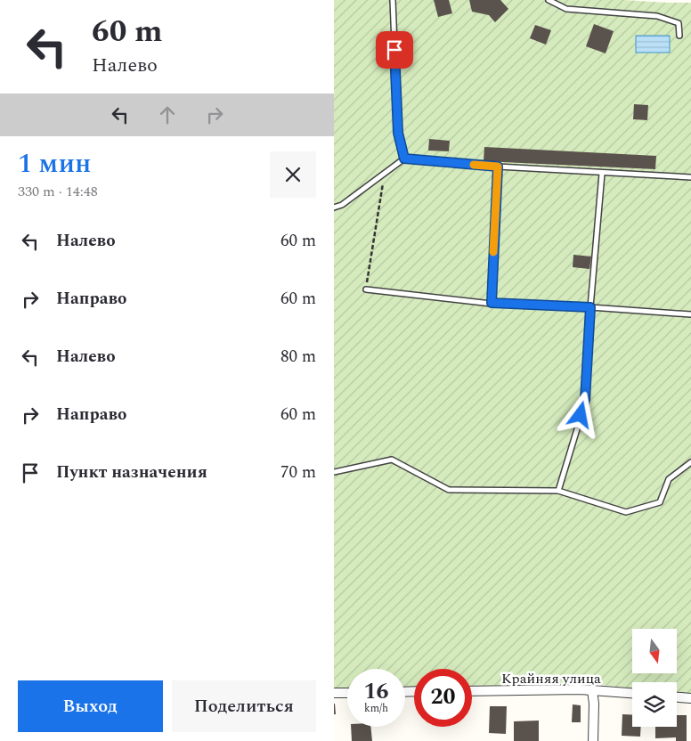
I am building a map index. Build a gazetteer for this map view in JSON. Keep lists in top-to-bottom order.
{
  "streets": {
    "street": ["Крайняя улица"]
  },
  "north": "bottom",
  "page": {
    "turn": ["60 m", "Налево"],
    "heading": ["1 мин", "330 m · 14:48"],
    "list": [
      {
        "name": "Налево",
        "value": "60 m"
      },
      {
        "name": "Направо",
        "value": "60 m"
      },
      {
        "name": "Налево",
        "value": "80 m"
      },
      {
        "name": "Направо",
        "value": "60 m"
      },
      {
        "name": "Пункт назначения",
        "value": "70 m"
      }
    ],
    "speed": "16 km/h",
    "limit": "20",
    "buttons": ["Выход", "Поделиться"]
  }
}
